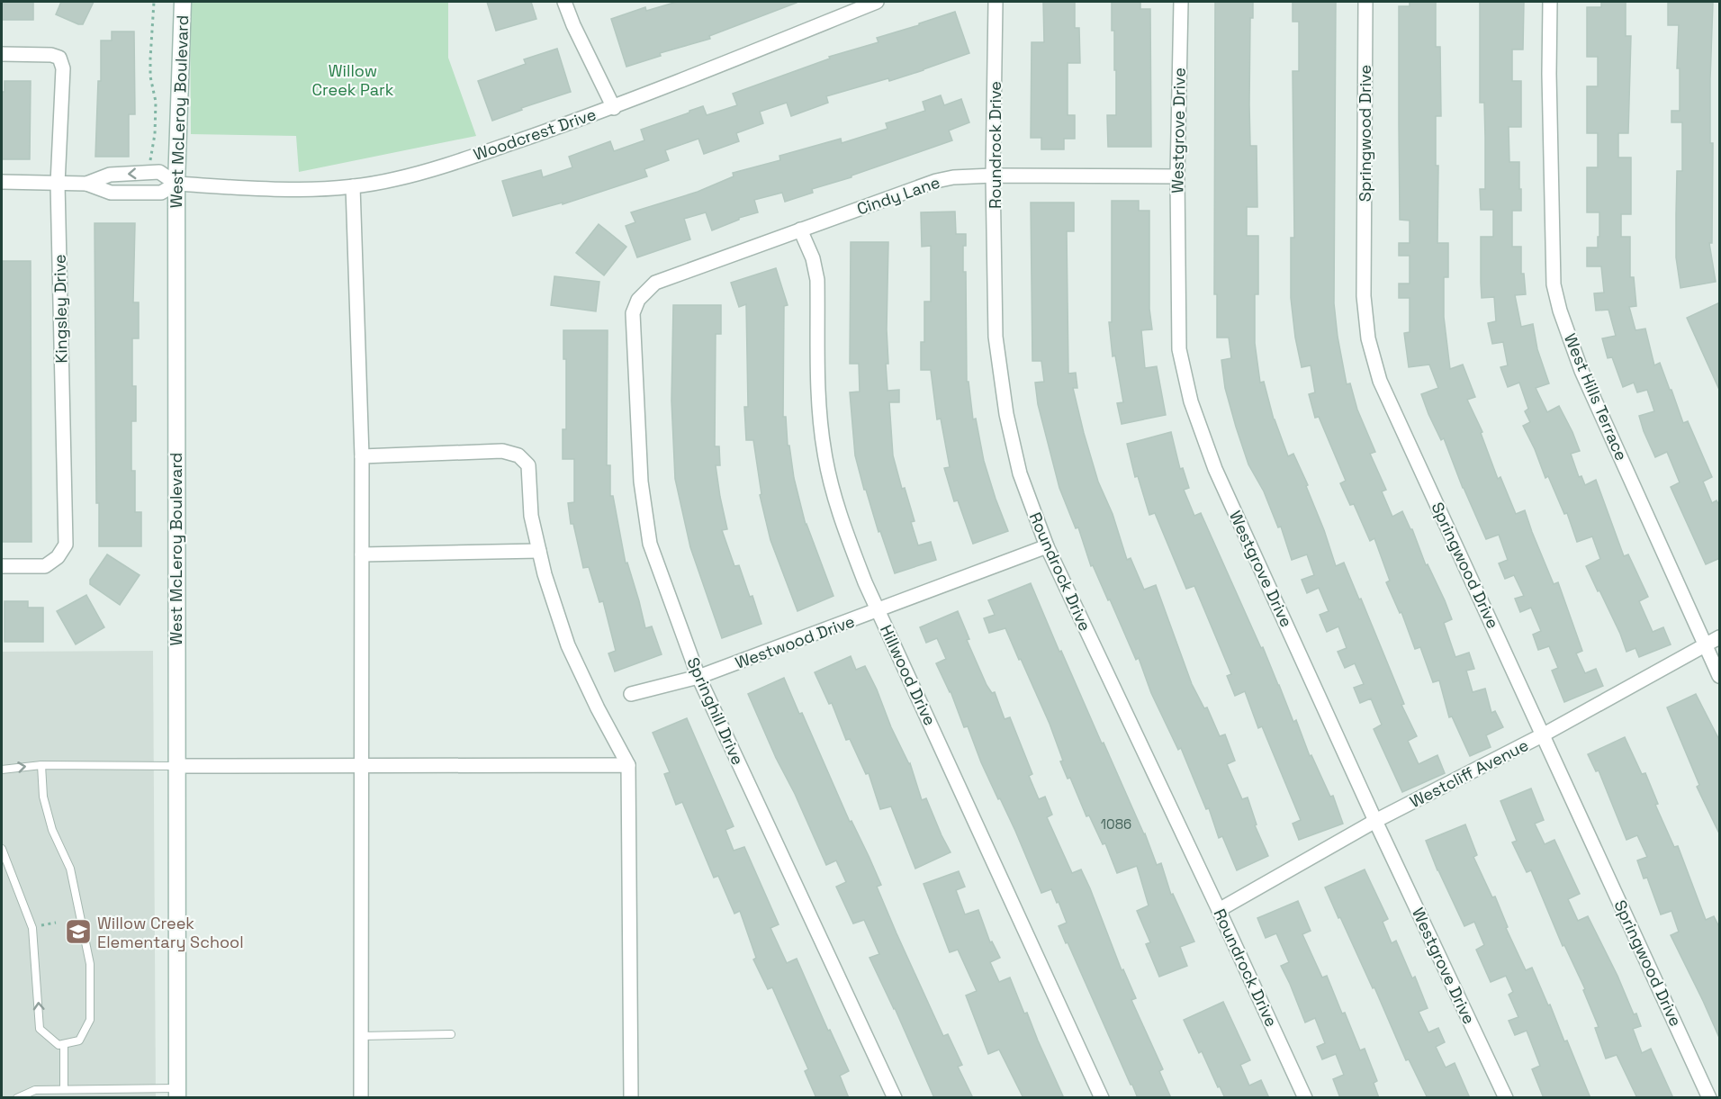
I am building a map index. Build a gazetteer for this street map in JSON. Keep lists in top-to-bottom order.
{
  "streets": {
    "main road": ["West McLeroy Boulevard"],
    "street": [
      "Westgrove Drive",
      "Springwood Drive",
      "Woodcrest Drive",
      "Roundrock Drive",
      "Cindy Lane",
      "Kingsley Drive",
      "West Hills Terrace",
      "Westwood Drive",
      "Hillwood Drive",
      "Springhill Drive",
      "Westcliff Avenue"
    ]
  },
  "crossings": [
    ["West McLeroy Boulevard", "Woodcrest Drive"],
    ["Westgrove Drive", "Cindy Lane"],
    ["Westgrove Drive", "Westcliff Avenue"],
    ["Springwood Drive", "Westcliff Avenue"],
    ["Roundrock Drive", "Cindy Lane"],
    ["Roundrock Drive", "Westwood Drive"],
    ["Roundrock Drive", "Westcliff Avenue"],
    ["Cindy Lane", "Hillwood Drive"],
    ["Cindy Lane", "Springhill Drive"],
    ["West Hills Terrace", "Westcliff Avenue"],
    ["Westwood Drive", "Hillwood Drive"],
    ["Westwood Drive", "Springhill Drive"]
  ],
  "parks": ["Willow Creek Park"],
  "places": {
    "school or university": ["Willow Creek Elementary School"]
  },
  "house_numbers": ["1086"]
}
